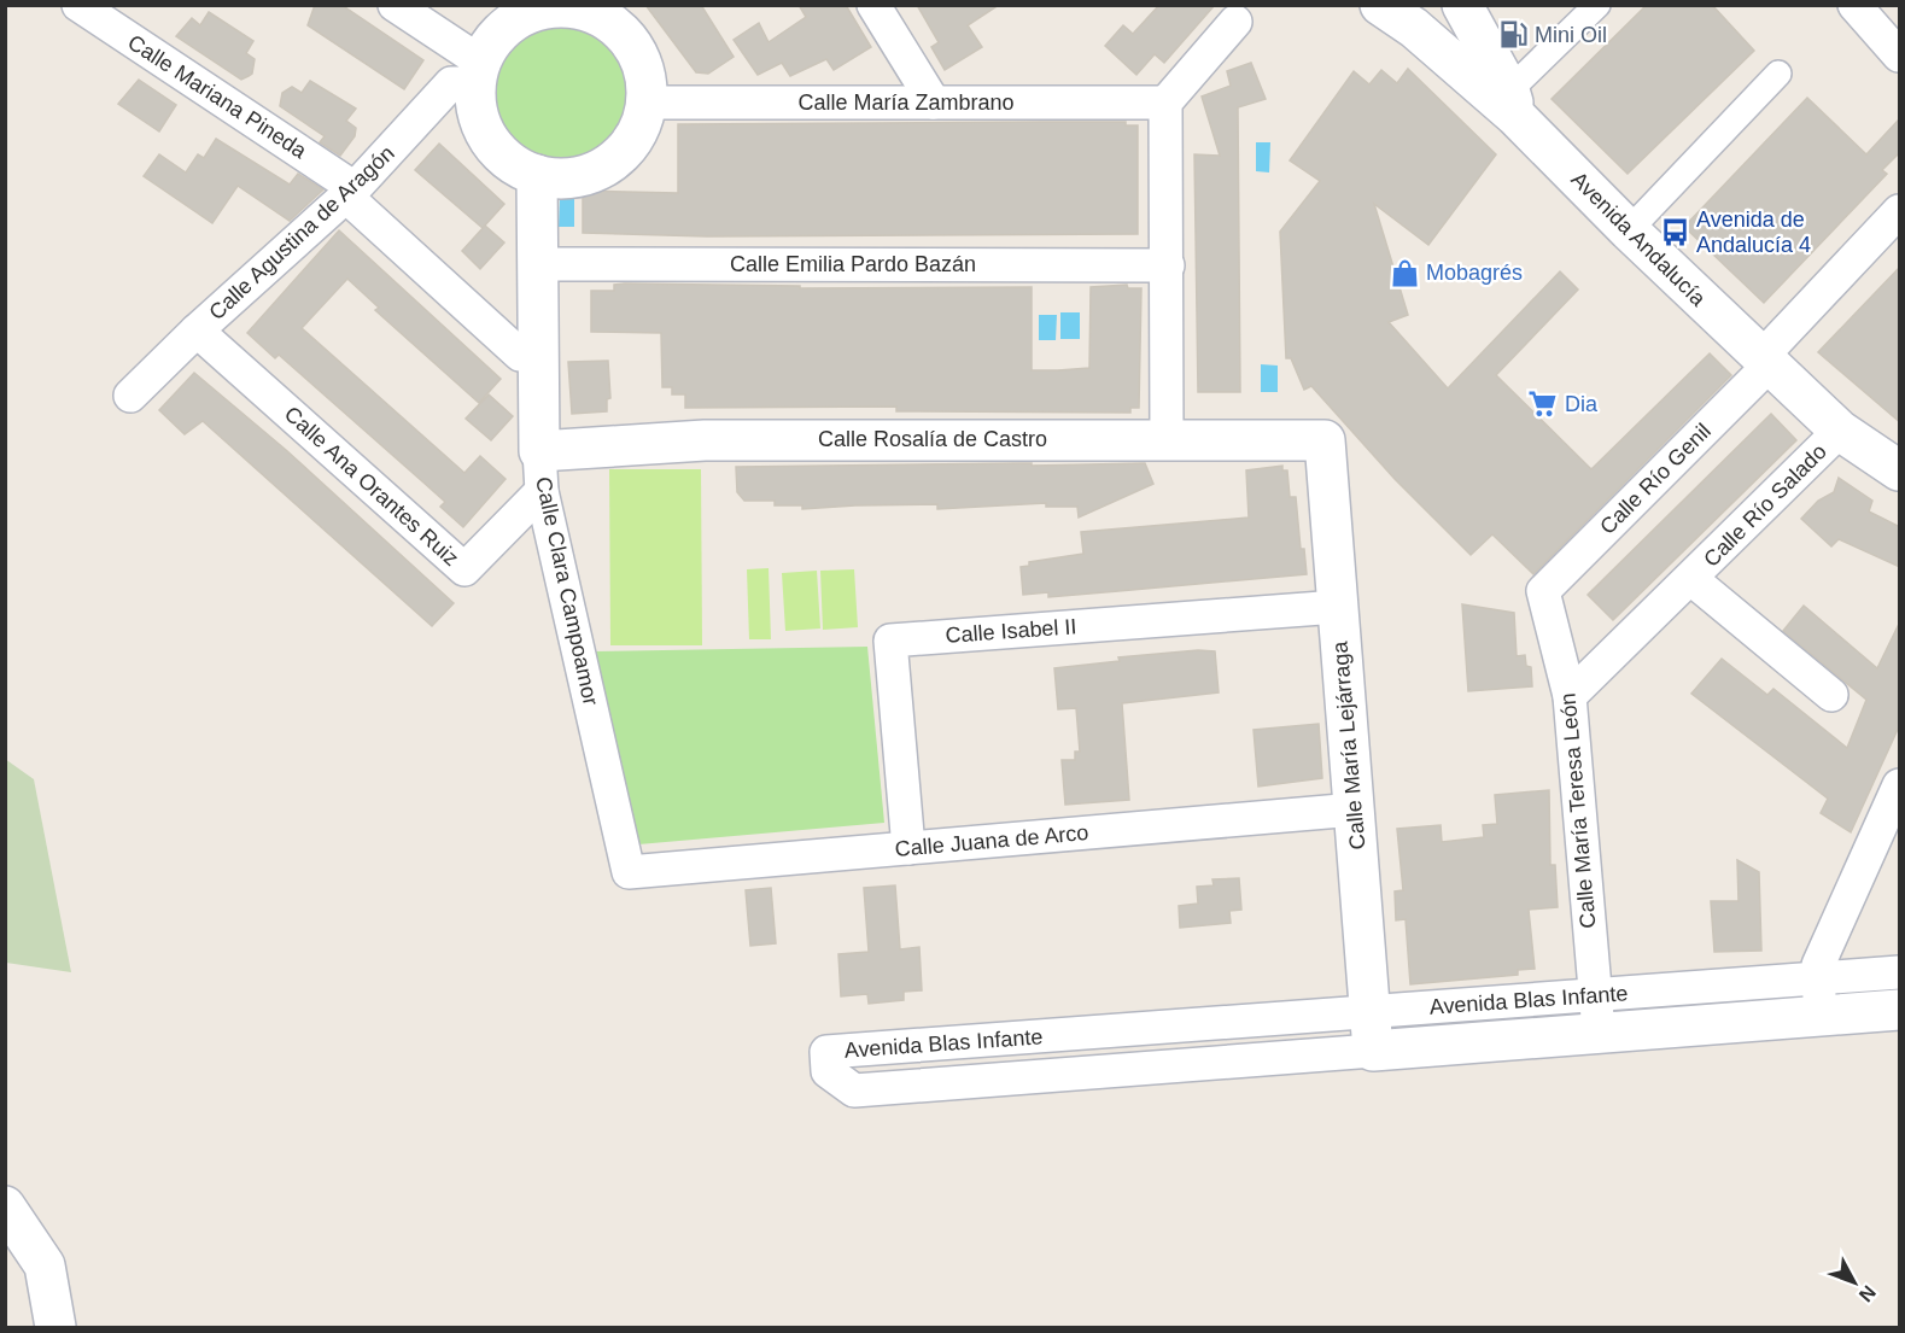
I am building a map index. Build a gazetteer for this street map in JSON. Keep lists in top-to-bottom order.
{
  "streets": {
    "street": [
      "Calle Mariana Pineda",
      "Calle María Zambrano",
      "Calle Agustina de Aragón",
      "Avenida Andalucía",
      "Calle Emilia Pardo Bazán",
      "Calle Rosalía de Castro",
      "Calle Río Genil",
      "Calle Ana Orantes Ruiz",
      "Calle Río Salado",
      "Calle Clara Campoamor",
      "Calle Isabel II",
      "Calle María Lejárraga",
      "Calle María Teresa León",
      "Calle Juana de Arco",
      "Avenida Blas Infante"
    ]
  },
  "crossings": [
    ["Calle Mariana Pineda", "Calle Agustina de Aragón"],
    ["Calle Mariana Pineda", "Calle Clara Campoamor"],
    ["Calle María Zambrano", "Calle Agustina de Aragón"],
    ["Calle María Zambrano", "Calle Clara Campoamor"],
    ["Calle Agustina de Aragón", "Calle Ana Orantes Ruiz"],
    ["Calle Agustina de Aragón", "Calle Clara Campoamor"],
    ["Avenida Andalucía", "Calle Río Genil"],
    ["Avenida Andalucía", "Calle Río Salado"],
    ["Calle Emilia Pardo Bazán", "Calle Clara Campoamor"],
    ["Calle Rosalía de Castro", "Calle Clara Campoamor"],
    ["Calle Rosalía de Castro", "Calle María Lejárraga"],
    ["Calle Río Genil", "Calle María Teresa León"],
    ["Calle Ana Orantes Ruiz", "Calle Clara Campoamor"],
    ["Calle Río Salado", "Calle María Teresa León"],
    ["Calle Clara Campoamor", "Calle Juana de Arco"],
    ["Calle Isabel II", "Calle María Lejárraga"],
    ["Calle Isabel II", "Calle Juana de Arco"],
    ["Calle María Lejárraga", "Calle Juana de Arco"],
    ["Calle María Lejárraga", "Avenida Blas Infante"],
    ["Calle María Teresa León", "Avenida Blas Infante"]
  ],
  "places": {
    "fuel station": ["Mini Oil"],
    "bus stop": ["Avenida de Andalucía 4"],
    "shop": ["Mobagrés"],
    "supermarket": ["Dia"]
  },
  "north": "bottom right"
}
